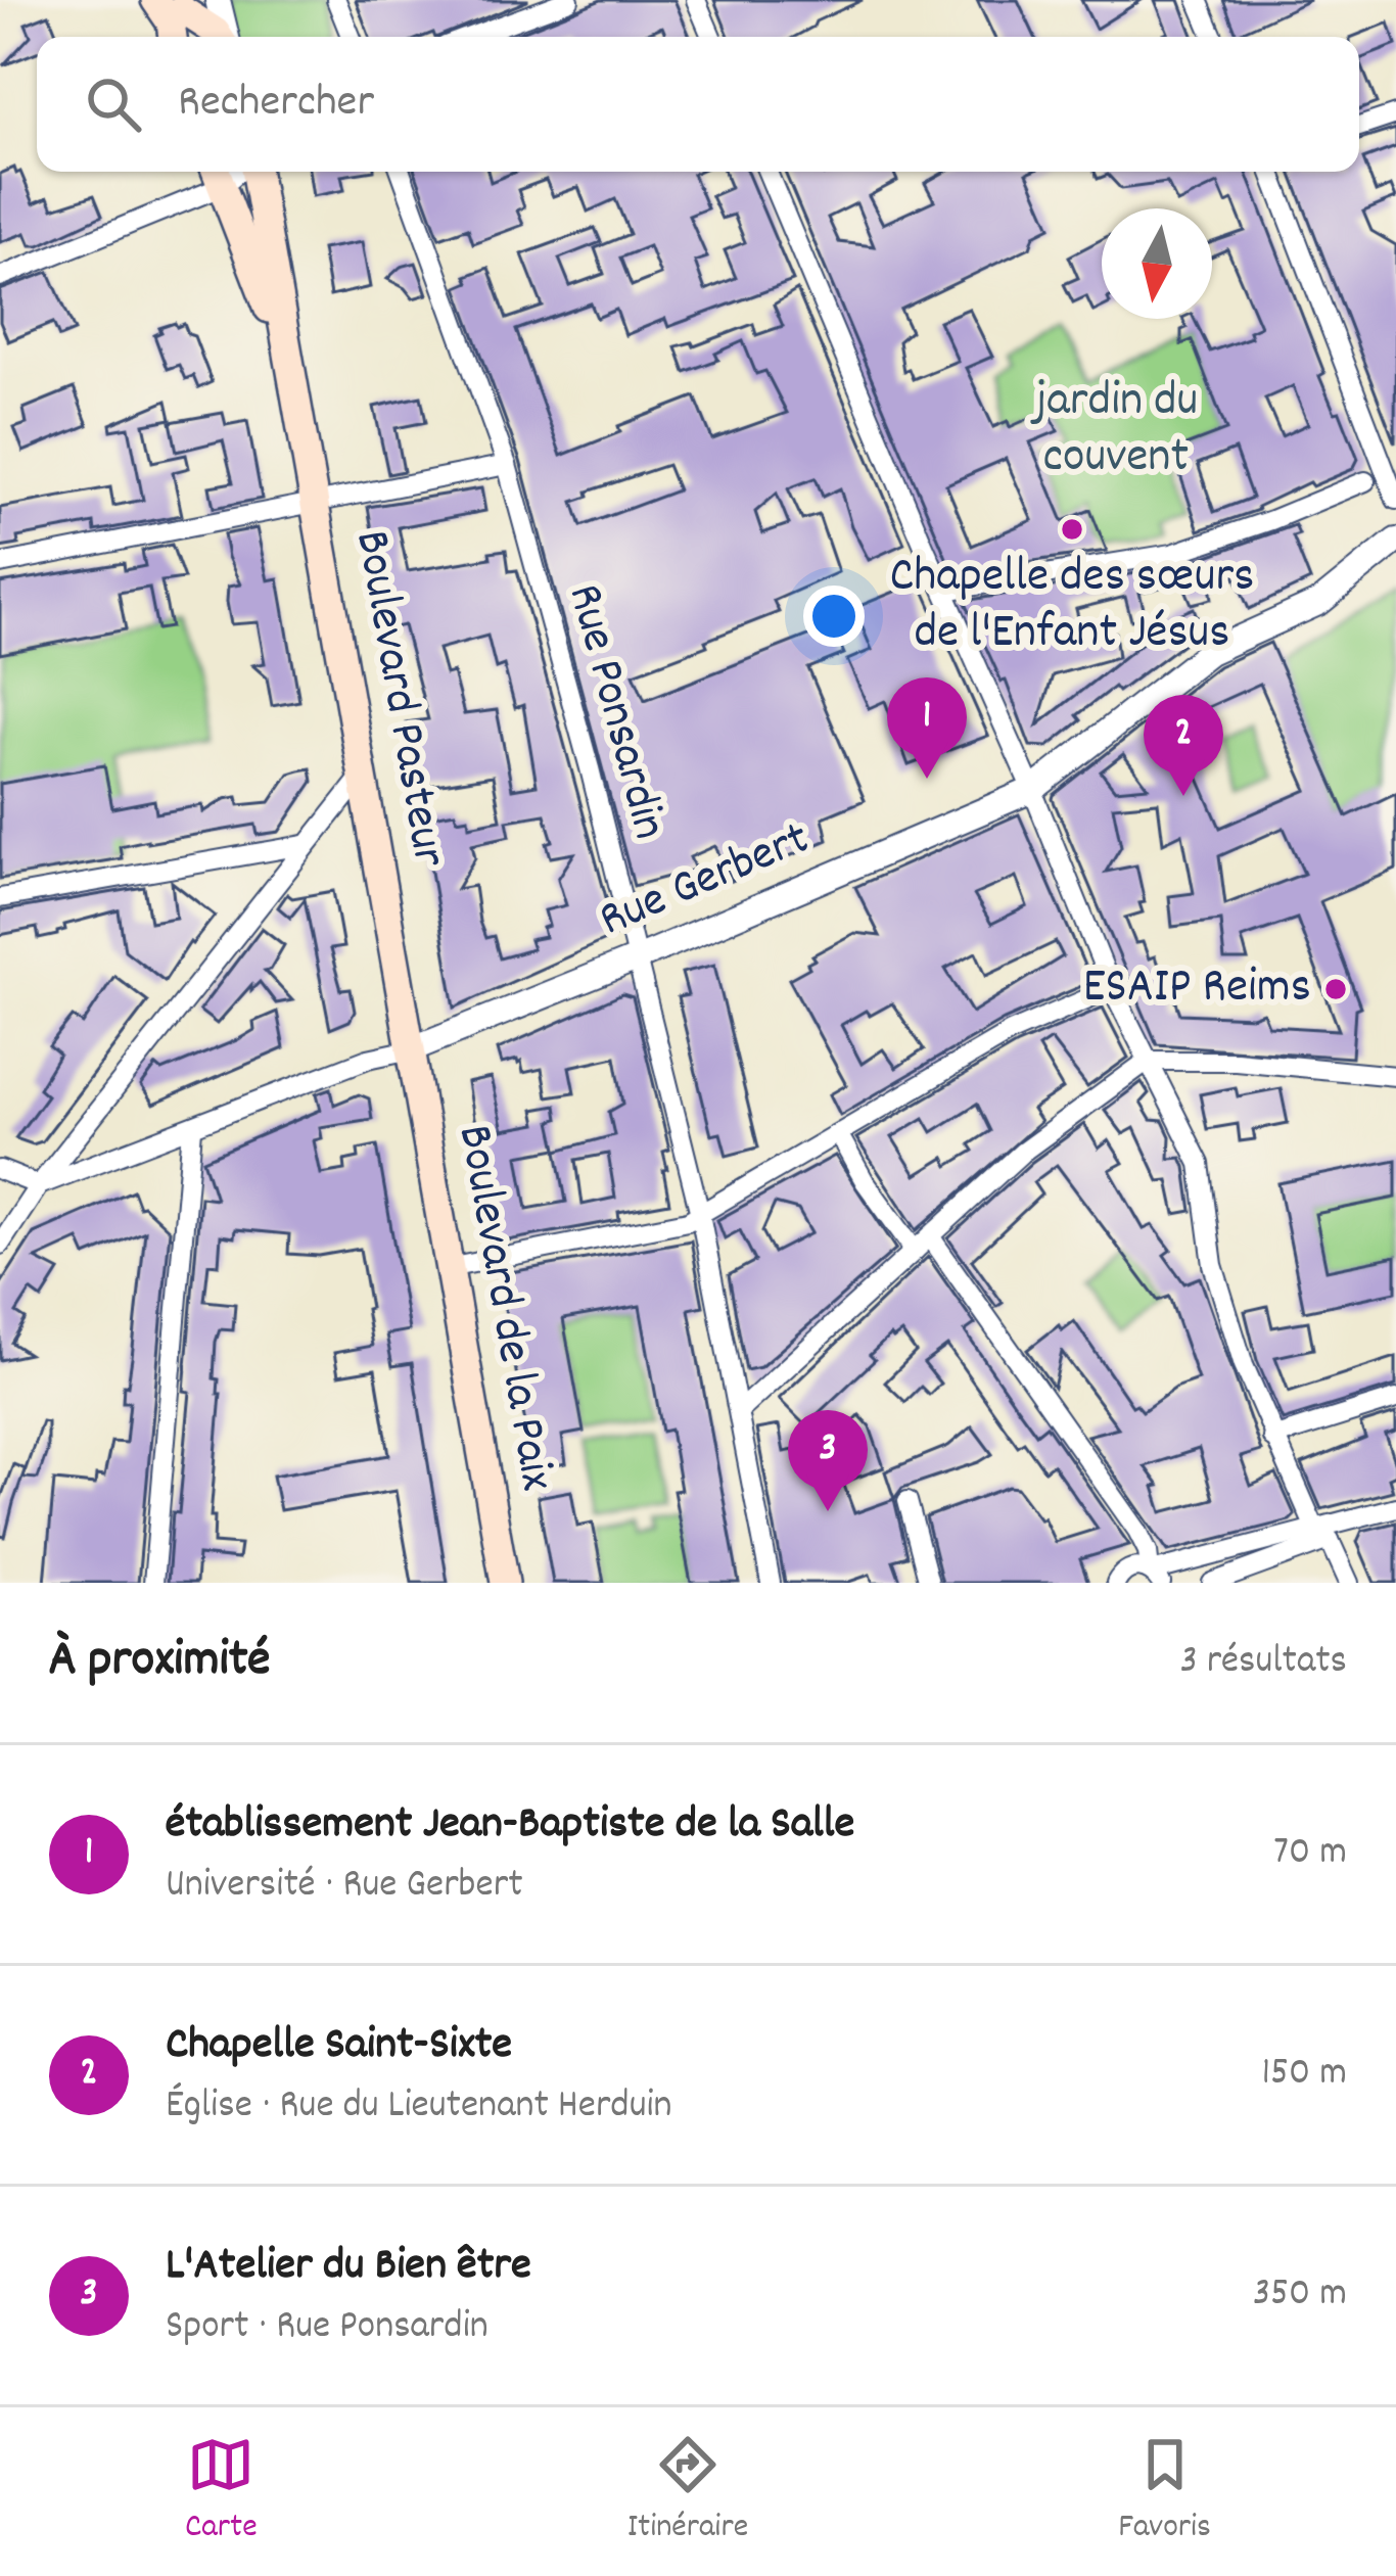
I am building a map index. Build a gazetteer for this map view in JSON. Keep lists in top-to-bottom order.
{
  "streets": {
    "main road": ["Boulevard Pasteur", "Boulevard de la Paix"],
    "street": ["Rue Ponsardin", "Rue Gerbert"]
  },
  "crossings": [
    ["Boulevard Pasteur", "Rue Gerbert"],
    ["Boulevard Pasteur", "Boulevard de la Paix"],
    ["Rue Ponsardin", "Rue Gerbert"],
    ["Rue Gerbert", "Boulevard de la Paix"]
  ],
  "parks": ["jardin du couvent"],
  "places": ["Chapelle des sœurs de l'Enfant Jésus", "ESAIP Reims"],
  "north": "bottom",
  "page": {
    "search": "Rechercher",
    "pins": ["1", "2", "3"],
    "heading": ["À proximité", "3 résultats"],
    "list": [
      {
        "mark": "1",
        "name": "établissement Jean-Baptiste de la Salle",
        "note": "Université · Rue Gerbert",
        "value": "70 m"
      },
      {
        "mark": "2",
        "name": "Chapelle Saint-Sixte",
        "note": "Église · Rue du Lieutenant Herduin",
        "value": "150 m"
      },
      {
        "mark": "3",
        "name": "L'Atelier du Bien être",
        "note": "Sport · Rue Ponsardin",
        "value": "350 m"
      }
    ],
    "nav": ["Carte", "Itinéraire", "Favoris"]
  }
}
